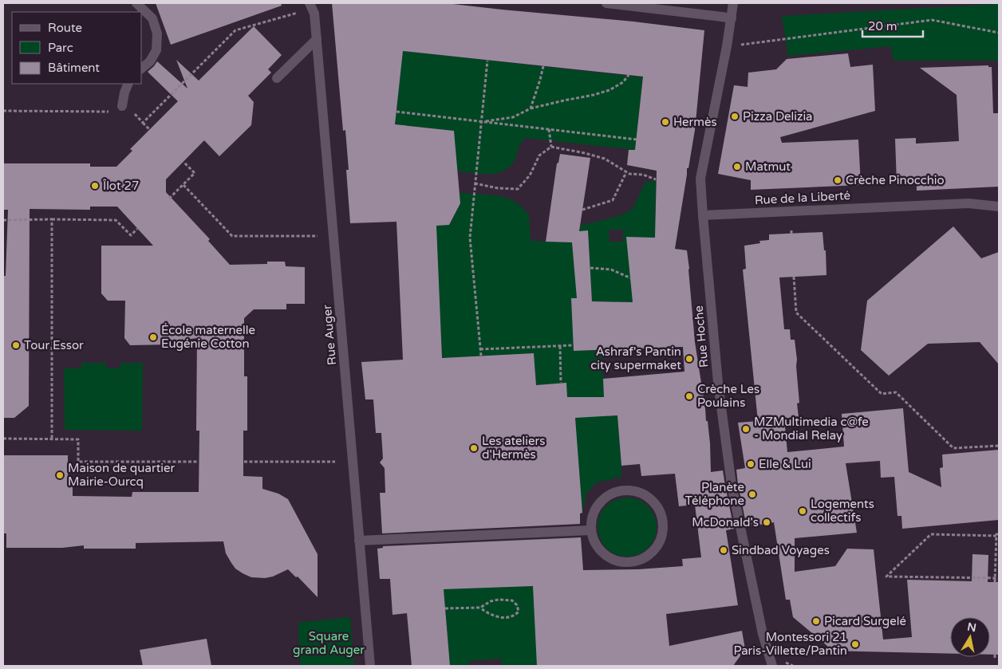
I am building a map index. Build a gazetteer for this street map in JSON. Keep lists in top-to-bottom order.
{
  "streets": {
    "street": ["Rue de la Liberté", "Rue Auger", "Rue Hoche"]
  },
  "crossings": [
    ["Rue de la Liberté", "Rue Hoche"]
  ],
  "parks": ["Square grand Auger"],
  "places": [
    "Pizza Delizia",
    "Hermès",
    "Matmut",
    "Crèche Pinocchio",
    "Îlot 27",
    "École maternelle Eugénie Cotton",
    "Tour Essor",
    "Ashraf's Pantin city supermaket",
    "Crèche Les Poulains",
    "MZMultimedia c@fe - Mondial Relay",
    "Les ateliers d'Hermès",
    "Elle & Lui",
    "Maison de quartier Mairie-Ourcq",
    "Planète Téléphone",
    "Logements collectifs",
    "McDonald's",
    "Sindbad Voyages",
    "Picard Surgelé",
    "Montessori 21 Paris-Villette/Pantin"
  ],
  "legend": ["Route", "Parc", "Bâtiment"],
  "scale_bar": "20 m",
  "north": "top"
}
